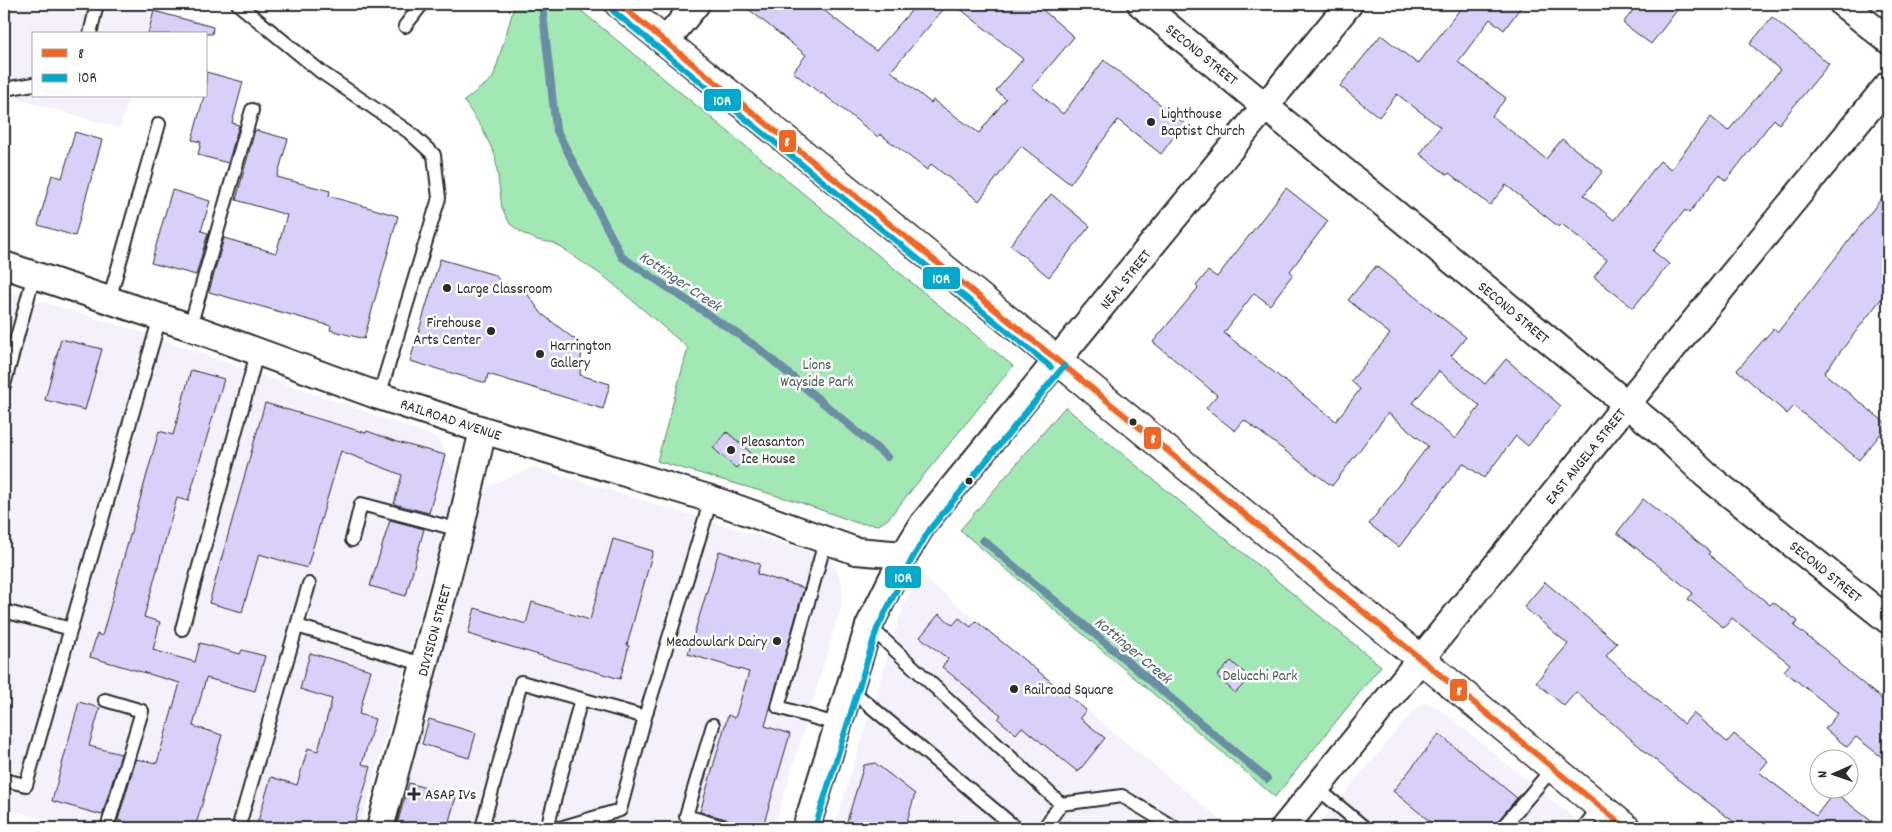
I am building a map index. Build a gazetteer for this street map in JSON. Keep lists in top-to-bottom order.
{
  "streets": {
    "street": [
      "SECOND STREET",
      "NEAL STREET",
      "RAILROAD AVENUE",
      "EAST ANGELA STREET",
      "DIVISION STREET"
    ]
  },
  "crossings": [
    ["SECOND STREET", "NEAL STREET"],
    ["SECOND STREET", "EAST ANGELA STREET"],
    ["NEAL STREET", "RAILROAD AVENUE"],
    ["RAILROAD AVENUE", "DIVISION STREET"]
  ],
  "water": ["Kottinger Creek"],
  "parks": ["Lions Wayside Park", "Delucchi Park"],
  "places": {
    "other": [
      "Lighthouse Baptist Church",
      "Large Classroom",
      "Firehouse Arts Center",
      "Harrington Gallery",
      "Pleasanton Ice House",
      "Meadowlark Dairy",
      "Railroad Square"
    ],
    "health": ["ASAP IVs"]
  },
  "lines": ["transit line 8", "transit line 10R"],
  "legend": ["8", "10R"],
  "north": "left"
}
